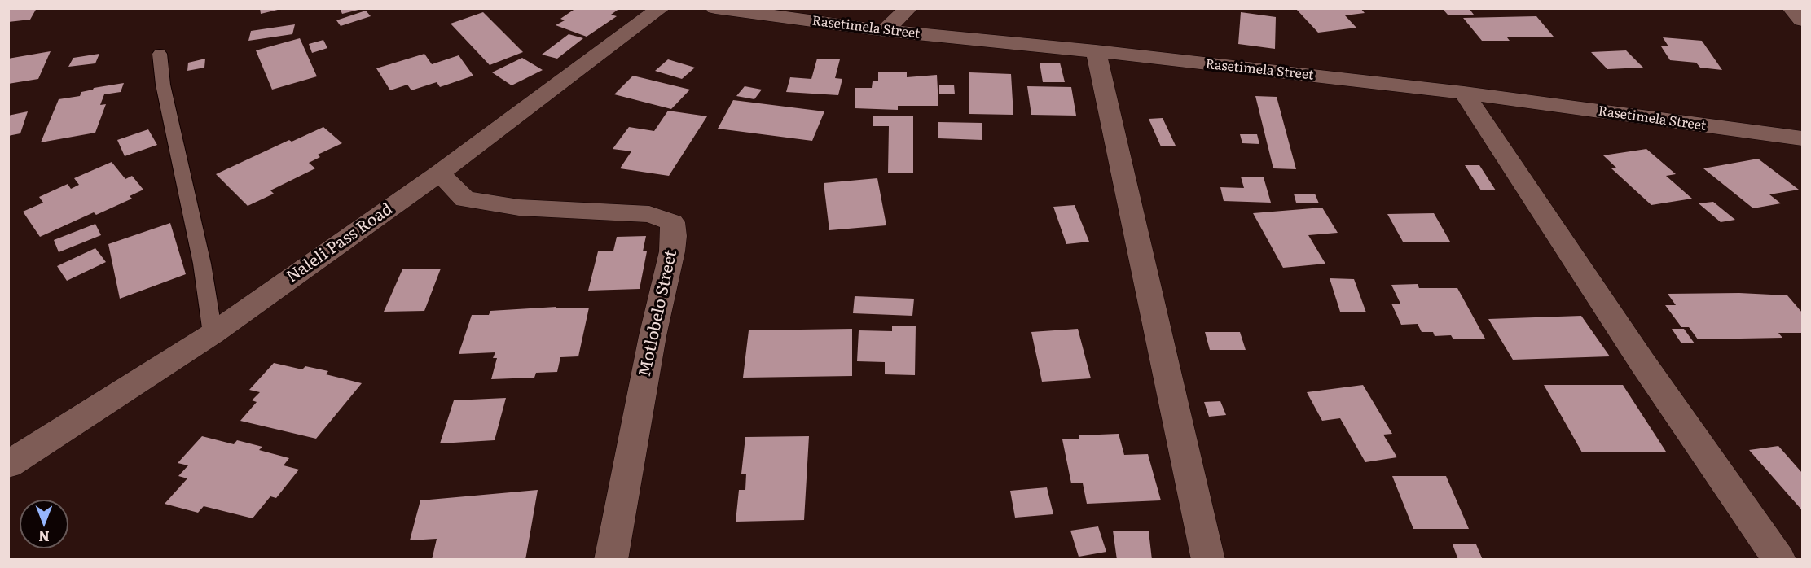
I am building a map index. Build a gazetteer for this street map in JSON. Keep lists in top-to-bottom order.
{
  "streets": {
    "street": ["Rasetimela Street", "Naleli Pass Road", "Motlobelo Street"]
  },
  "crossings": [
    ["Naleli Pass Road", "Motlobelo Street"]
  ],
  "north": "bottom"
}
